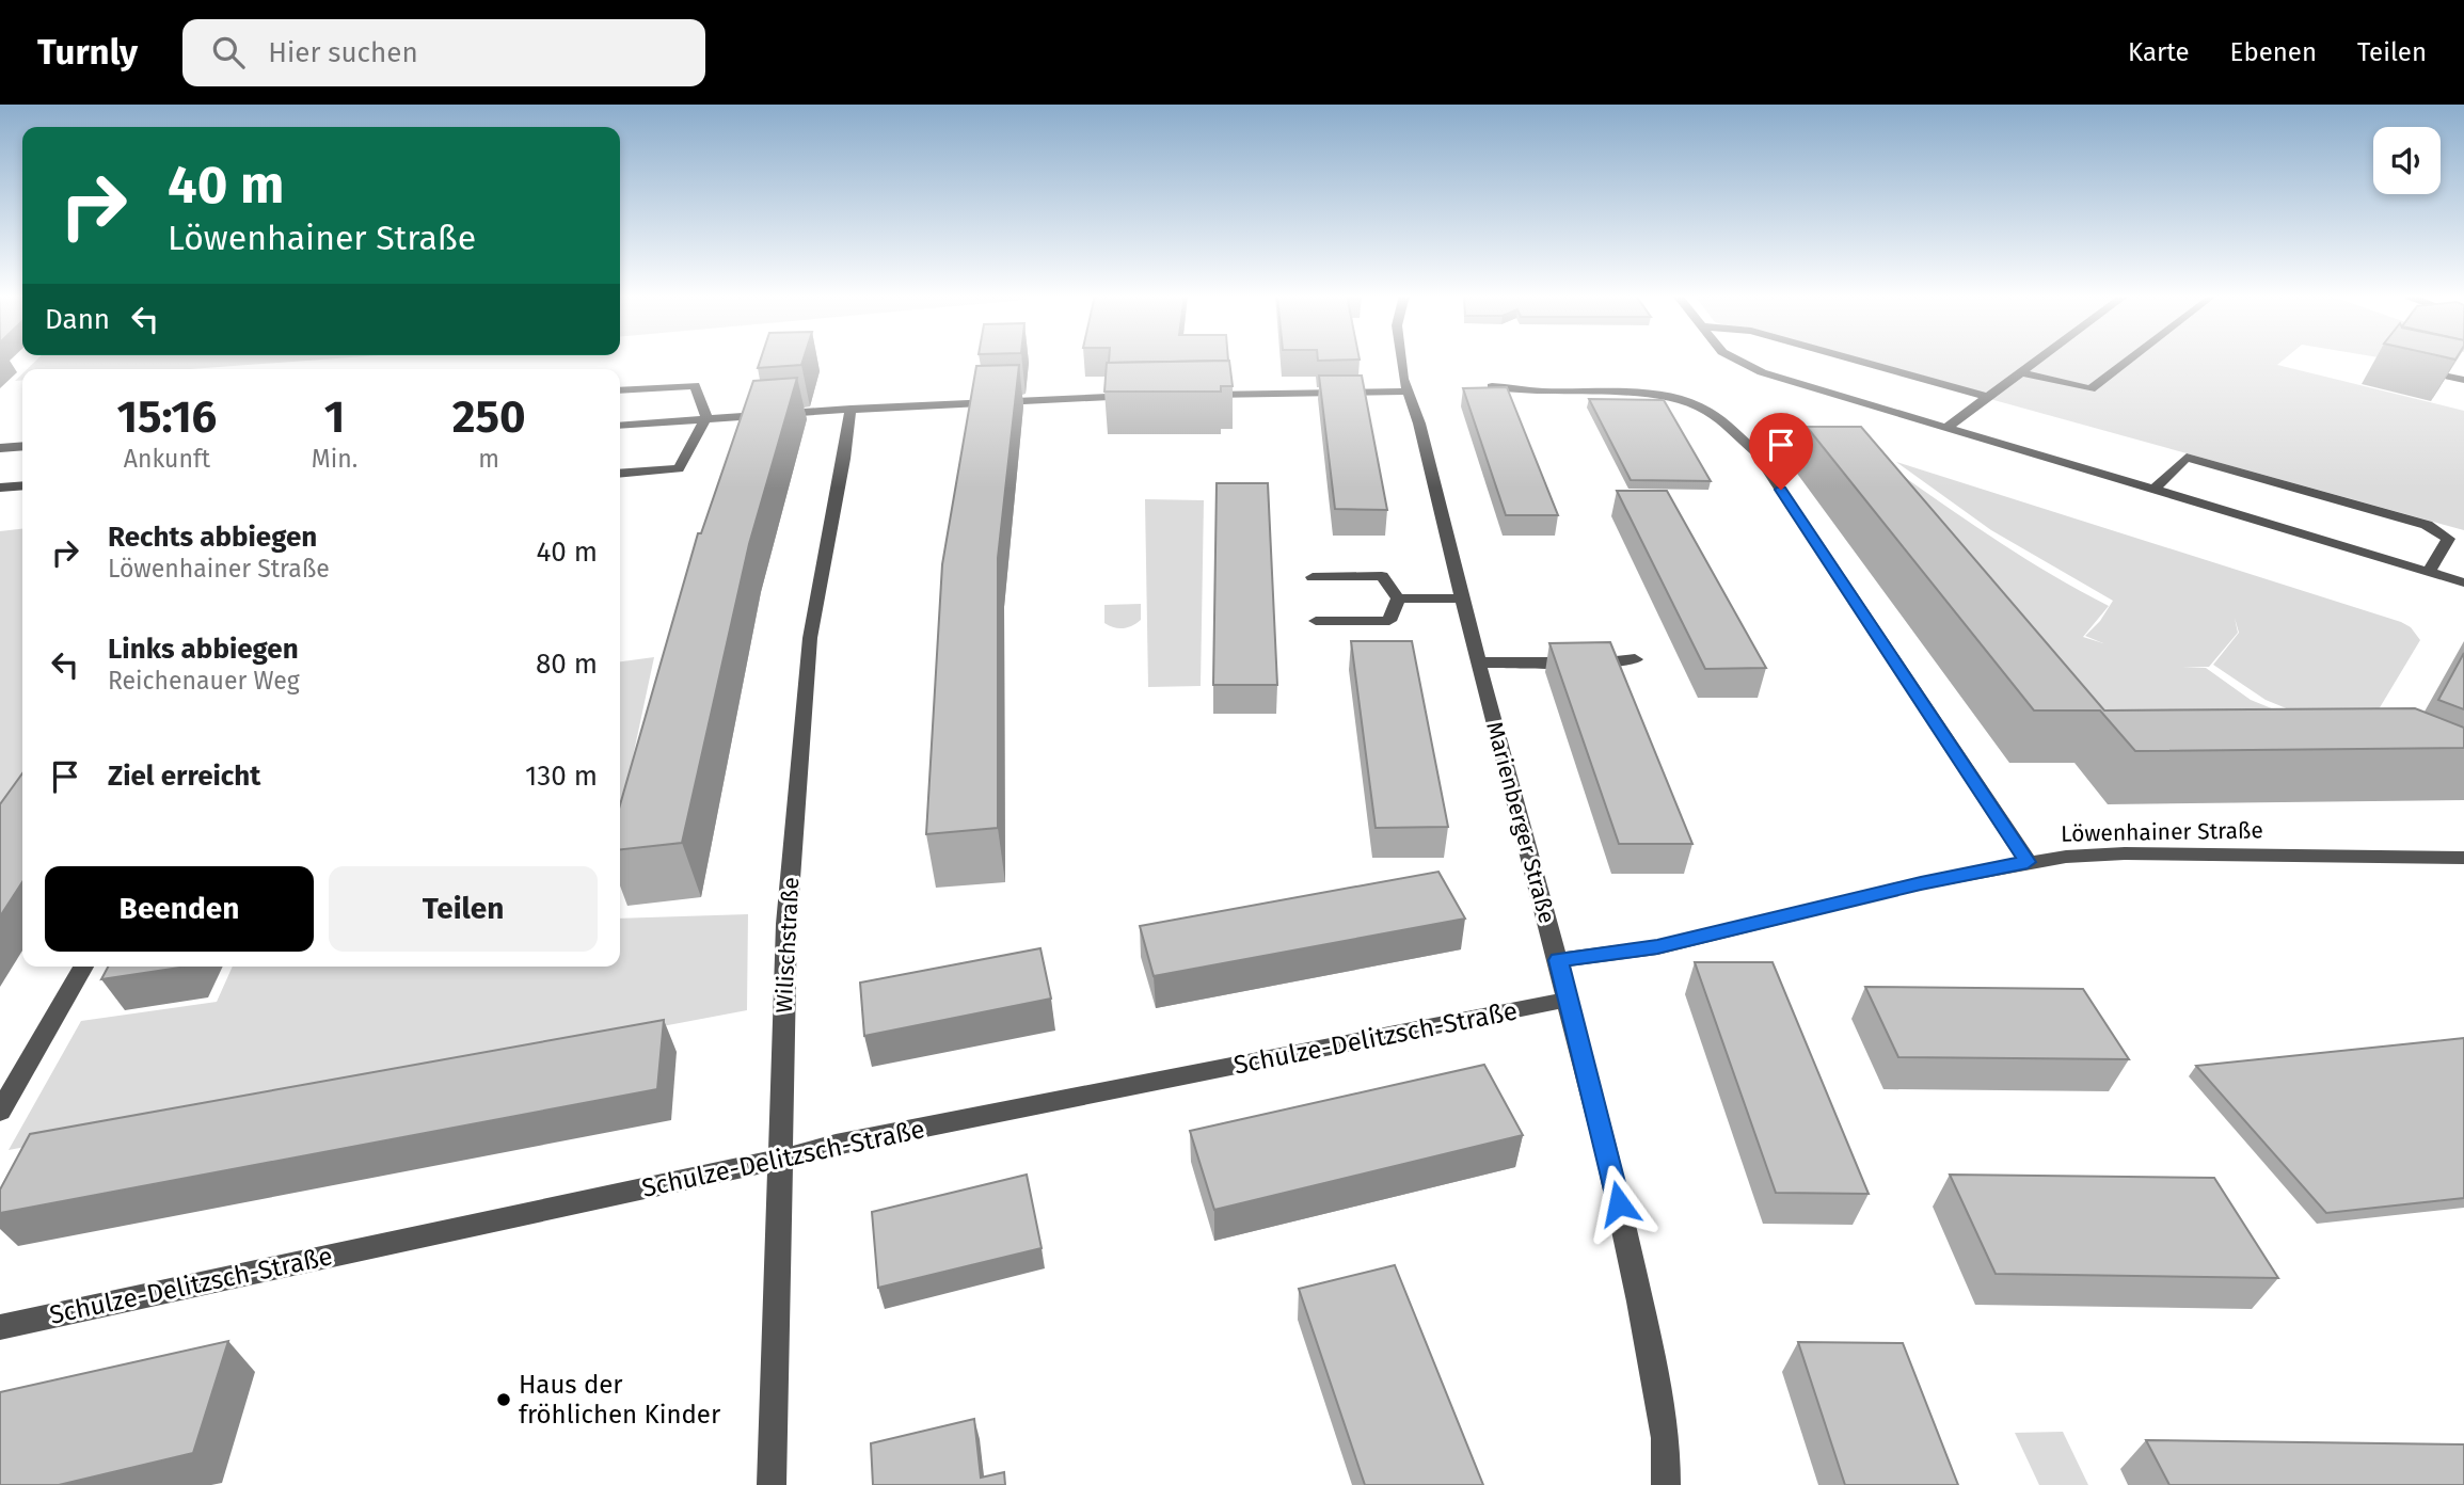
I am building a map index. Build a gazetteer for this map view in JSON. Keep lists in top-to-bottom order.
{
  "streets": {
    "street": [
      "Marienberger Straße",
      "Löwenhainer Straße",
      "Wilischstraße",
      "Schulze-Delitzsch-Straße"
    ]
  },
  "crossings": [
    ["Marienberger Straße", "Löwenhainer Straße"],
    ["Marienberger Straße", "Schulze-Delitzsch-Straße"],
    ["Wilischstraße", "Schulze-Delitzsch-Straße"]
  ],
  "places": ["Haus der fröhlichen Kinder"],
  "page": {
    "header": "Turnly",
    "search": "Hier suchen",
    "nav": ["Karte", "Ebenen", "Teilen"],
    "turn": ["40 m", "Löwenhainer Straße"],
    "then": "Dann",
    "eta": [
      "15:16",
      "Ankunft",
      "1",
      "Min.",
      "250",
      "m"
    ],
    "list": [
      {
        "name": "Rechts abbiegen",
        "note": "Löwenhainer Straße",
        "value": "40 m"
      },
      {
        "name": "Links abbiegen",
        "note": "Reichenauer Weg",
        "value": "80 m"
      },
      {
        "name": "Ziel erreicht",
        "value": "130 m"
      }
    ],
    "buttons": ["Beenden", "Teilen"]
  }
}
